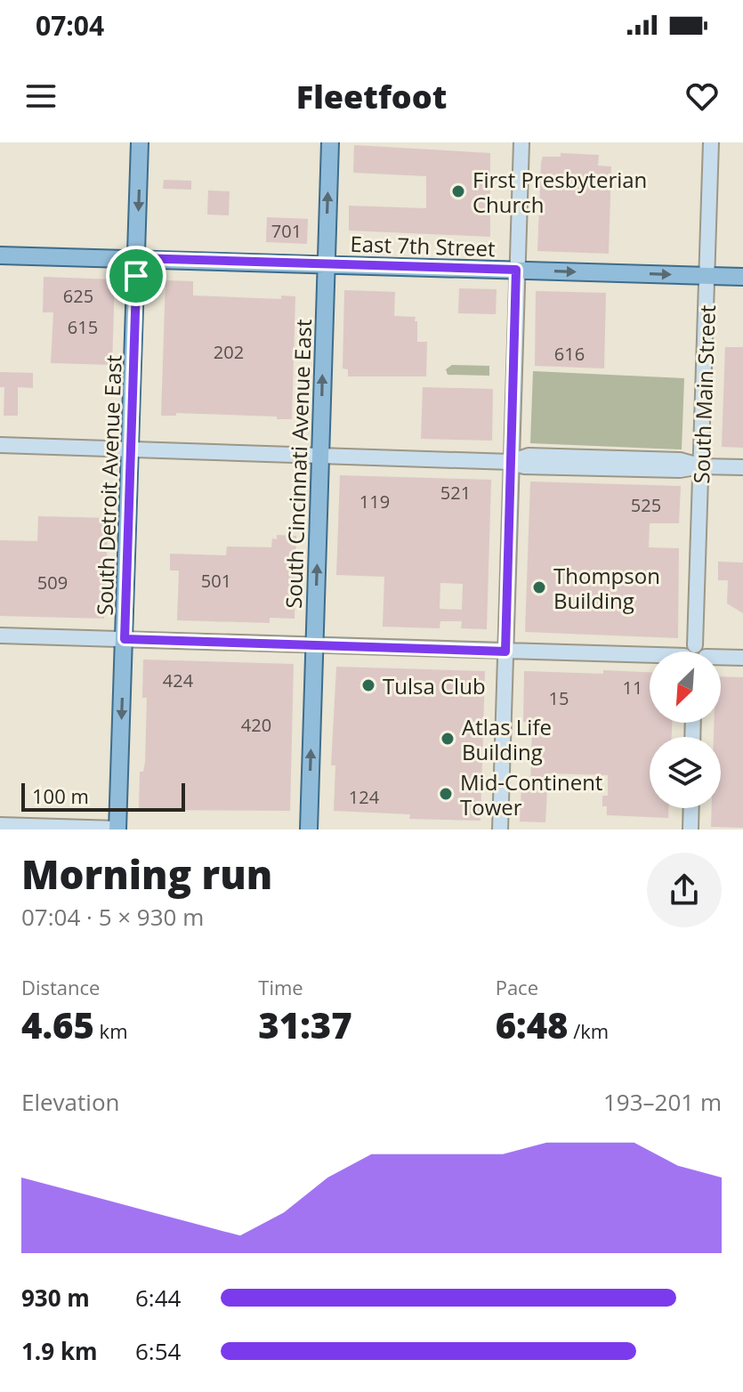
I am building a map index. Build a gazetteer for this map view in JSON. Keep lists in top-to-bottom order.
{
  "streets": {
    "main road": ["East 7th Street", "South Cincinnati Avenue East", "South Detroit Avenue East"],
    "street": ["South Main Street"]
  },
  "crossings": [
    ["East 7th Street", "South Main Street"],
    ["East 7th Street", "South Cincinnati Avenue East"],
    ["East 7th Street", "South Detroit Avenue East"]
  ],
  "one_way": ["South Cincinnati Avenue East", "South Detroit Avenue East"],
  "places": [
    "First Presbyterian Church",
    "Thompson Building",
    "Tulsa Club",
    "Atlas Life Building",
    "Mid-Continent Tower"
  ],
  "house_numbers": [
    "701",
    "625",
    "615",
    "202",
    "616",
    "521",
    "119",
    "525",
    "501",
    "509",
    "424",
    "11",
    "15",
    "420",
    "124"
  ],
  "scale_bar": "100 m",
  "north": "bottom left",
  "page": {
    "status": "07:04",
    "header": "Fleetfoot",
    "scale": "100 m",
    "heading": ["Morning run", "07:04 · 5 × 930 m"],
    "stats": [
      ["Distance", "4.65 km"],
      ["Time", "31:37"],
      ["Pace", "6:48 /km"]
    ],
    "chart": ["Elevation", "193–201 m"],
    "list": [
      {
        "name": "930 m",
        "note": "6:44"
      },
      {
        "name": "1.9 km",
        "note": "6:54"
      }
    ]
  }
}
